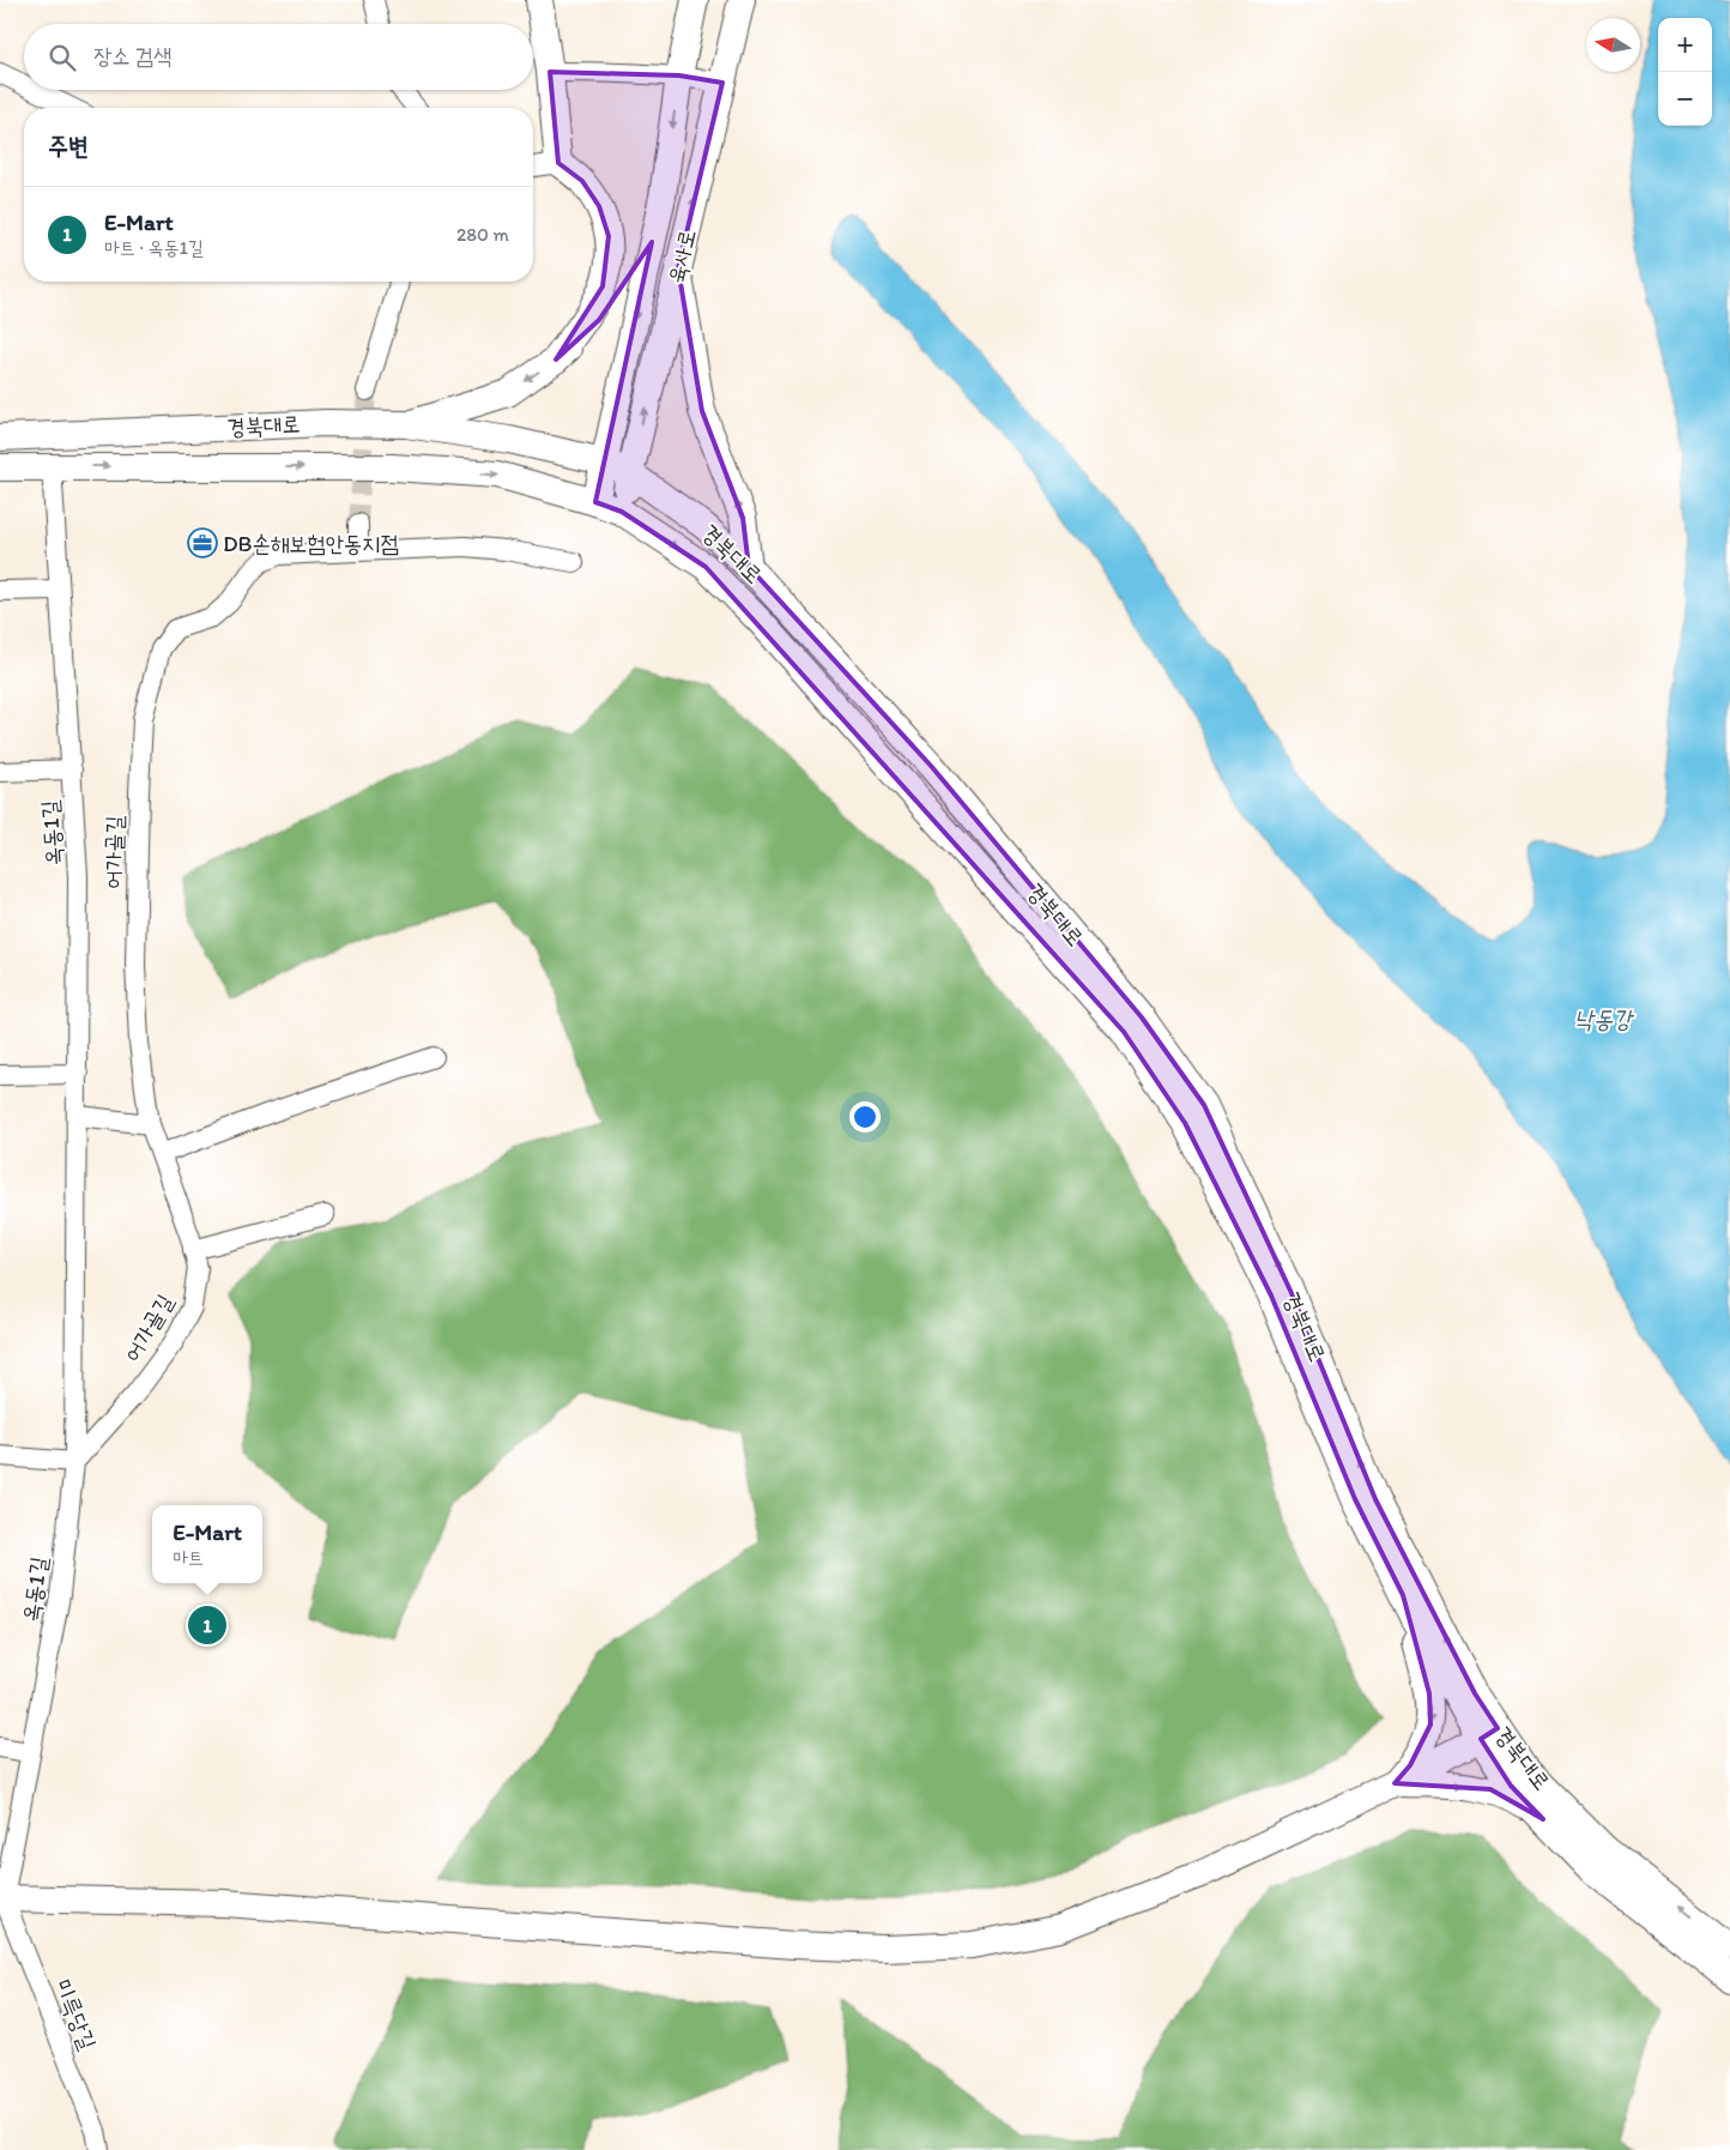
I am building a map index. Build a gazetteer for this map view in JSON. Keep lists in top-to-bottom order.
{
  "streets": {
    "street": [
      "육사로",
      "경북대로",
      "옥동1길",
      "어가골길",
      "미륵당길"
    ]
  },
  "crossings": [
    ["육사로", "경북대로"],
    ["경북대로", "옥동1길"],
    ["옥동1길", "어가골길"],
    ["옥동1길", "미륵당길"]
  ],
  "water": ["낙동강"],
  "places": {
    "office": ["DB손해보험안동지점"]
  },
  "north": "left",
  "page": {
    "map_buttons": ["+", "−"],
    "search": "장소 검색",
    "heading": "주변",
    "list": [
      {
        "mark": "1",
        "name": "E-Mart",
        "note": "마트 · 옥동1길",
        "value": "280 m"
      }
    ],
    "popup": ["E-Mart", "마트"],
    "pins": "1"
  }
}
